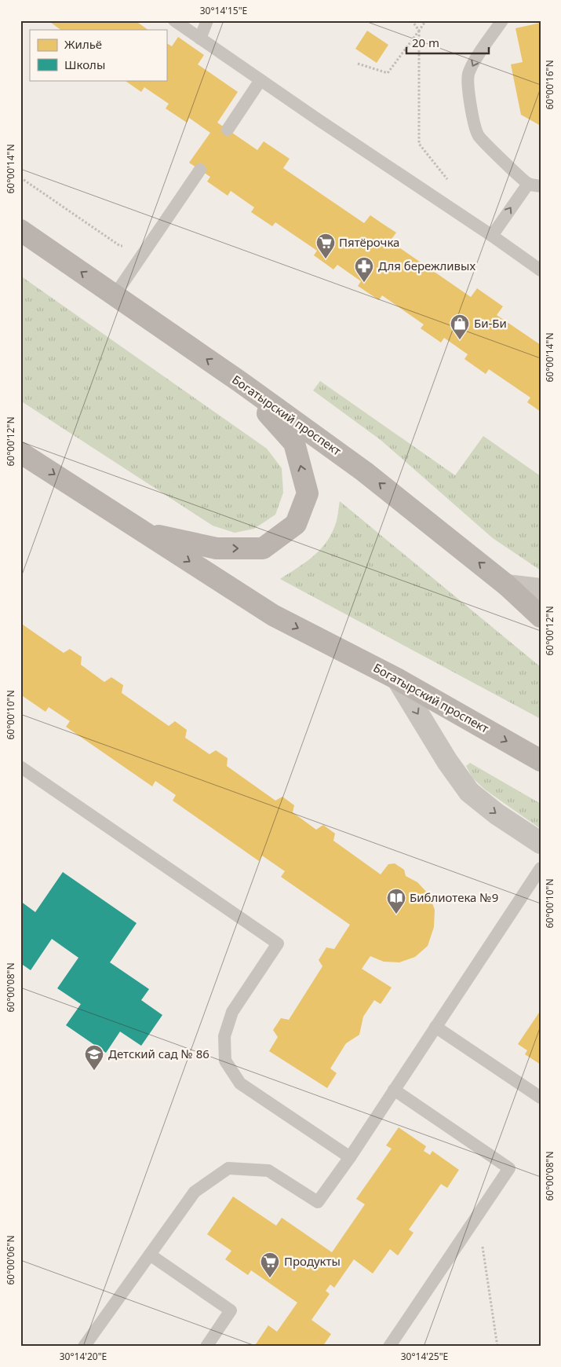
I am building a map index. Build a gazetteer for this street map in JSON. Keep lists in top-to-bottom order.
{
  "streets": {
    "main road": ["Богатырский проспект"]
  },
  "places": {
    "supermarket": ["Пятёрочка", "Продукты"],
    "pharmacy": ["Для бережливых"],
    "shop": ["Би-Би"],
    "library": ["Библиотека №9"],
    "school or university": ["Детский сад № 86"]
  },
  "legend": ["Жильё", "Школы"],
  "scale_bar": "20 m",
  "coordinates": [
    "30°14'15\"E",
    "60°00'16\"N",
    "60°00'14\"N",
    "60°00'12\"N",
    "60°00'10\"N",
    "60°00'08\"N",
    "60°00'06\"N",
    "30°14'20\"E",
    "30°14'25\"E"
  ]
}
